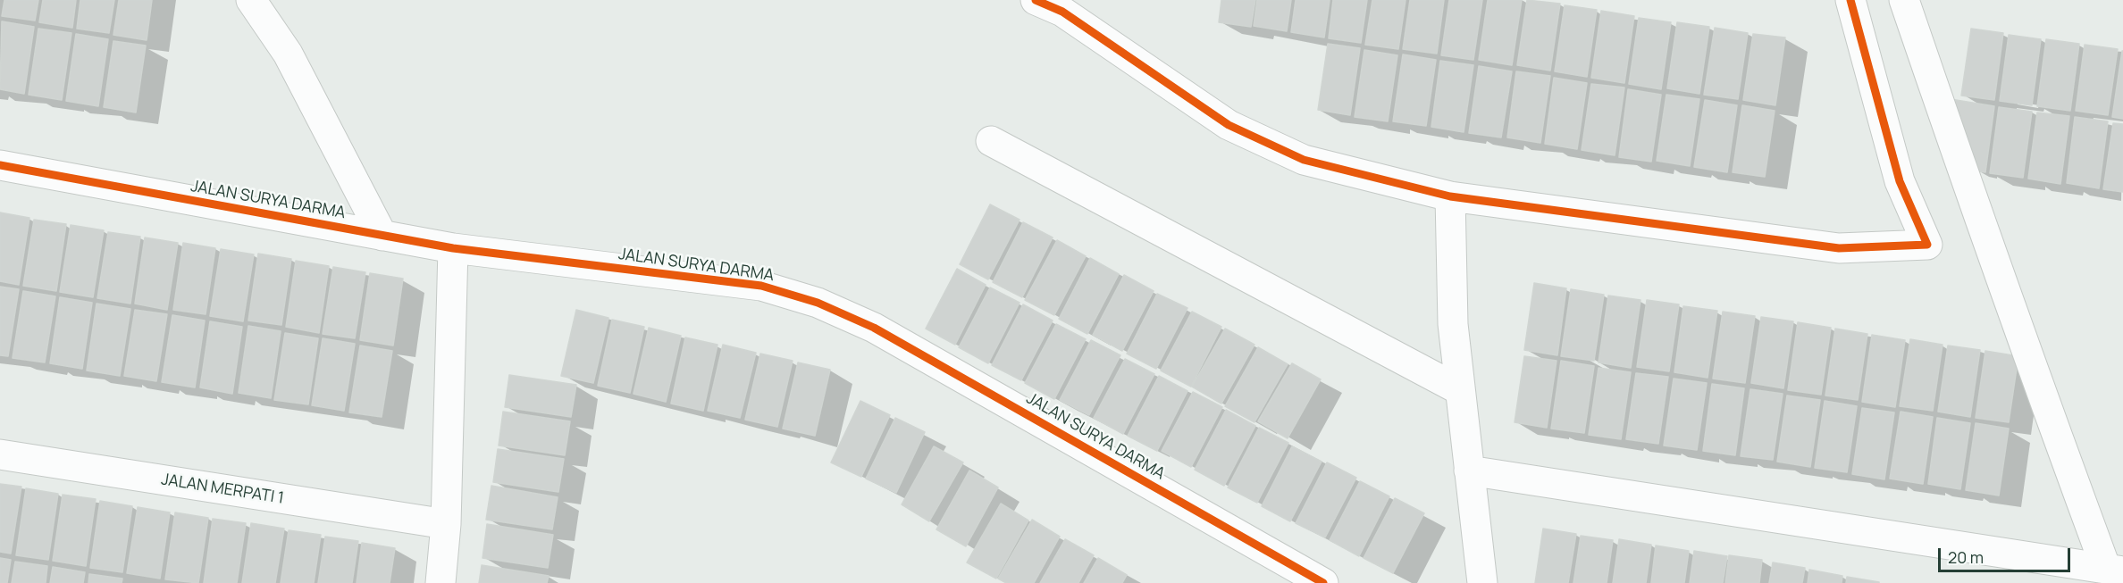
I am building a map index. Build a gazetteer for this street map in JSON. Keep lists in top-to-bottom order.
{
  "streets": {
    "street": ["JALAN SURYA DARMA", "JALAN MERPATI 1"]
  },
  "scale_bar": "20 m"
}
